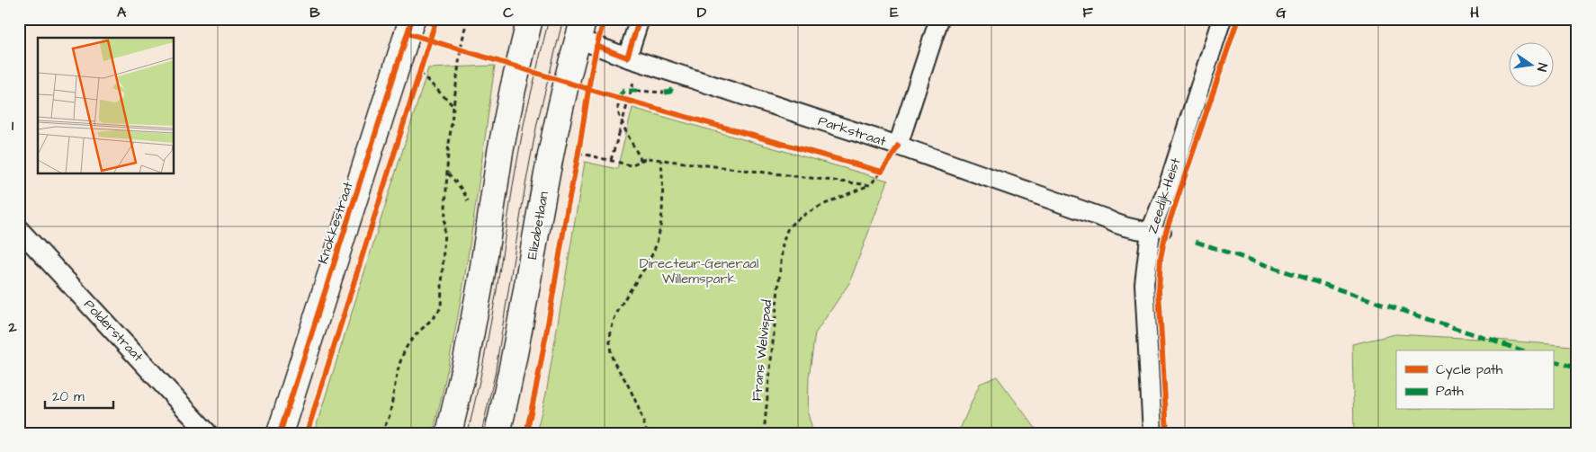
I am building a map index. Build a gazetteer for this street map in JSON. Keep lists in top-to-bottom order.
{
  "streets": {
    "main road": ["Knokkestraat", "Elizabetlaan"],
    "street": ["Parkstraat", "Zeedijk-Heist", "Polderstraat"],
    "path": ["Frans Welvispad"]
  },
  "crossings": [
    ["Parkstraat", "Zeedijk-Heist"],
    ["Parkstraat", "Elizabetlaan"]
  ],
  "parks": ["Directeur-Generaal Willemspark"],
  "legend": ["Cycle path", "Path"],
  "scale_bar": "20 m",
  "north": "right",
  "grid": {
    "columns": [
      "A",
      "B",
      "C",
      "D",
      "E",
      "F",
      "G",
      "H"
    ],
    "rows": ["1", "2"]
  }
}
